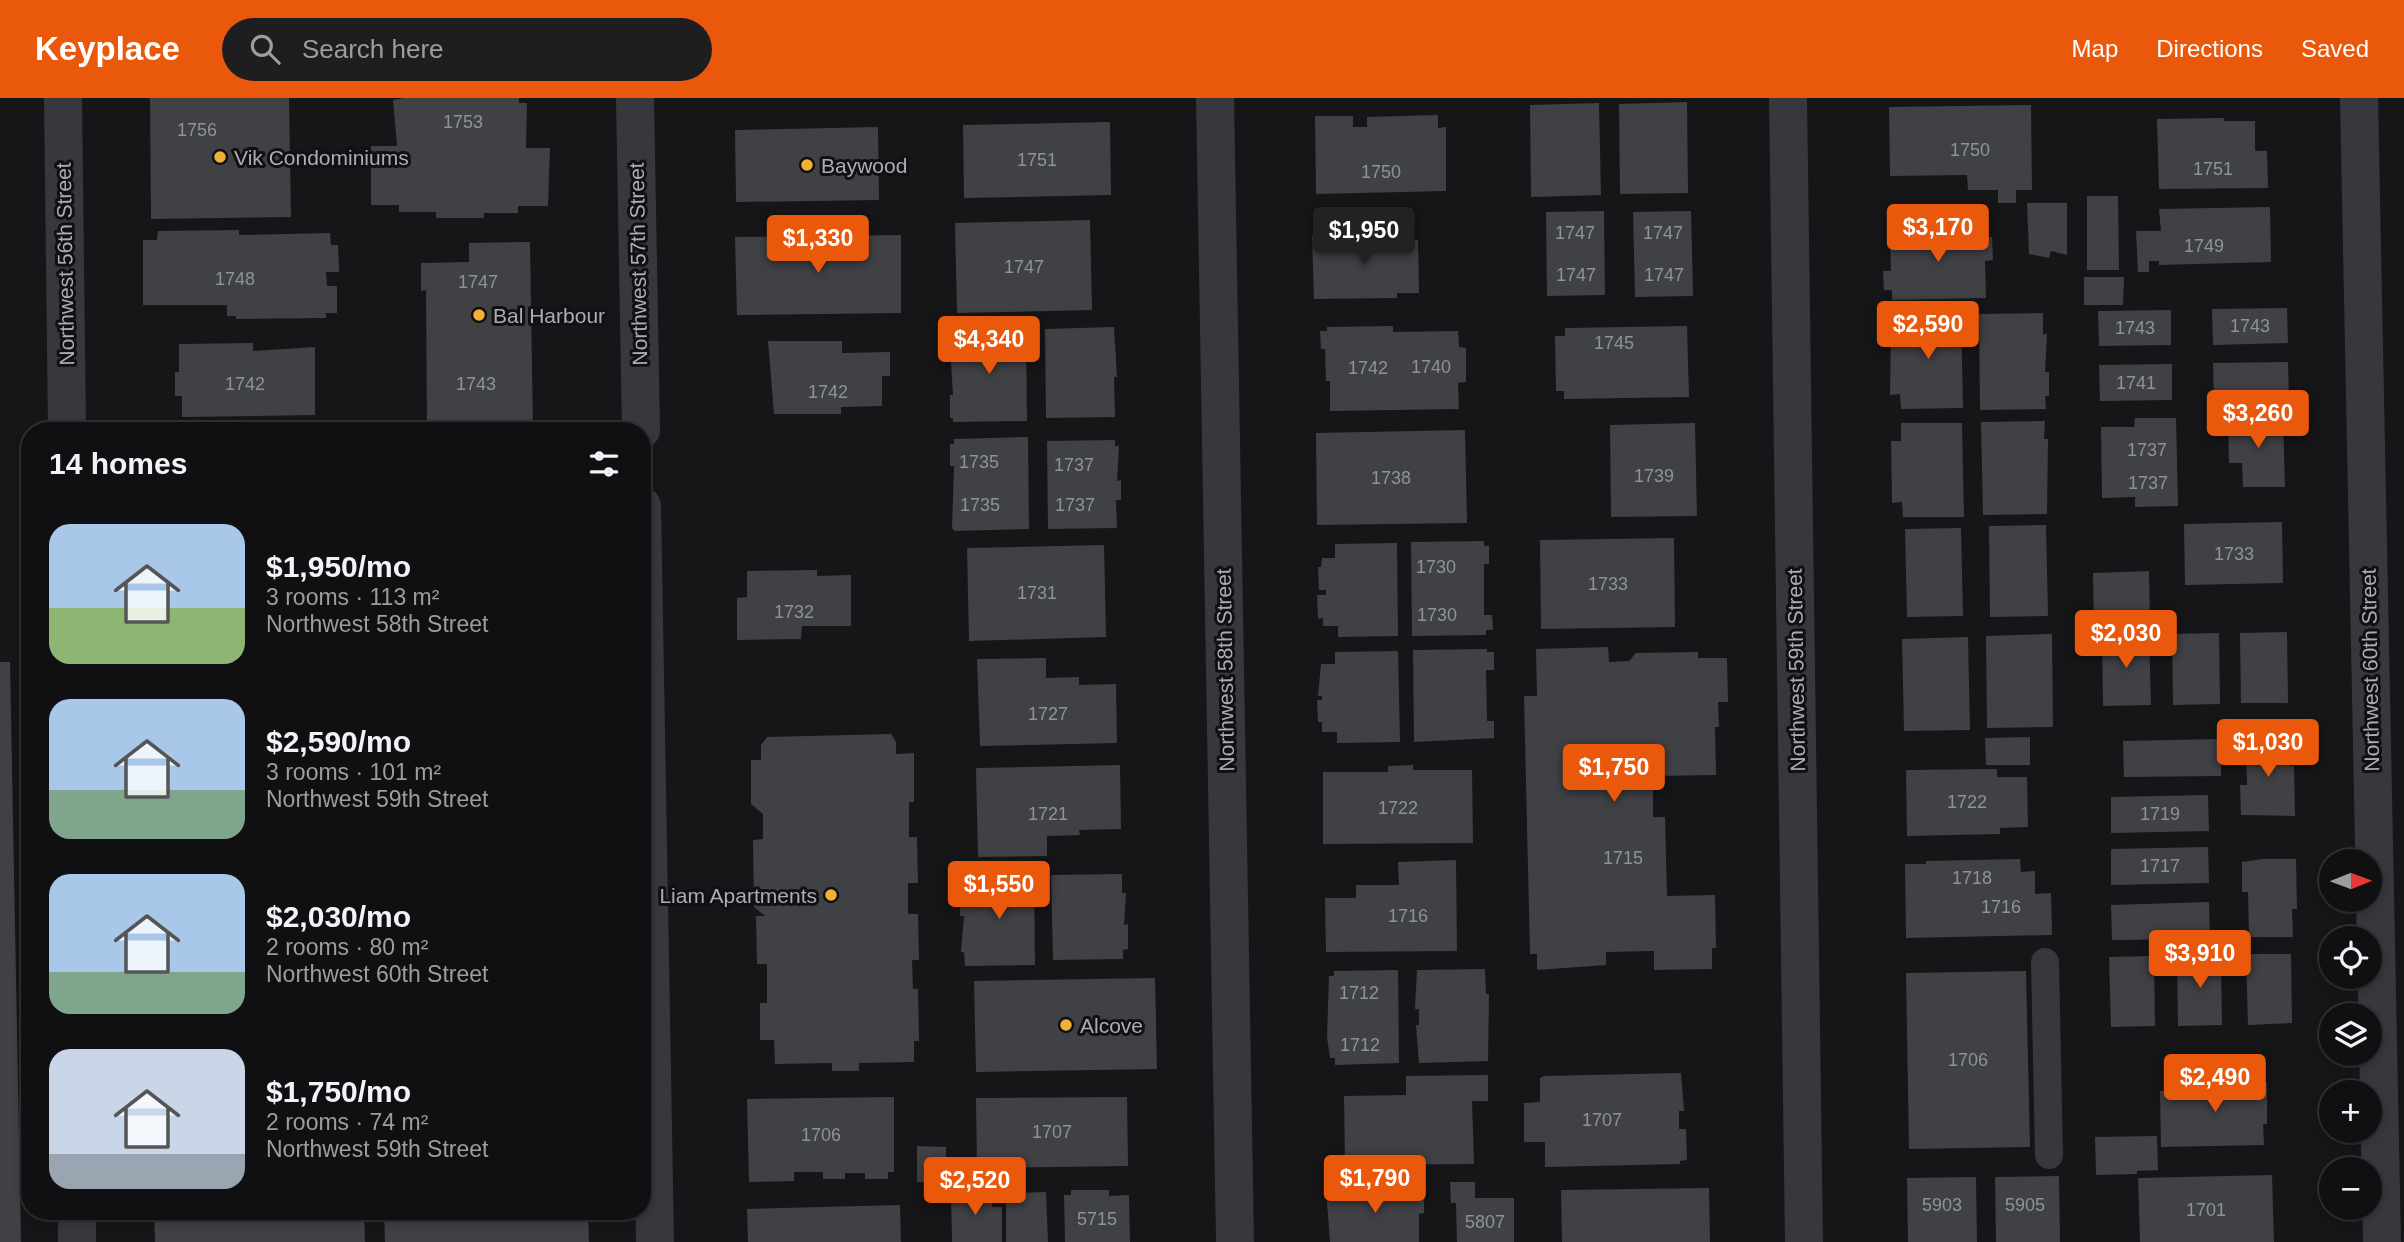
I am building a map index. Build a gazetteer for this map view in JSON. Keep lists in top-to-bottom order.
{
  "streets": {
    "street": [
      "Northwest 56th Street",
      "Northwest 57th Street",
      "Northwest 58th Street",
      "Northwest 59th Street",
      "Northwest 60th Street"
    ]
  },
  "places": [
    "Vik Condominiums",
    "Baywood",
    "Bal Harbour",
    "Liam Apartments",
    "Alcove"
  ],
  "house_numbers": [
    "1753",
    "1756",
    "1750",
    "1751",
    "1751",
    "1750",
    "1747",
    "1747",
    "1749",
    "1747",
    "1747",
    "1747",
    "1748",
    "1747",
    "1743",
    "1743",
    "1745",
    "1740",
    "1742",
    "1741",
    "1742",
    "1743",
    "1742",
    "1737",
    "1735",
    "1737",
    "1739",
    "1738",
    "1737",
    "1735",
    "1737",
    "1733",
    "1730",
    "1733",
    "1731",
    "1732",
    "1730",
    "1727",
    "1722",
    "1722",
    "1721",
    "1719",
    "1715",
    "1717",
    "1718",
    "1716",
    "1716",
    "1712",
    "1712",
    "1706",
    "1707",
    "1707",
    "1706",
    "5903",
    "5905",
    "1701",
    "5715",
    "5807"
  ],
  "north": "right",
  "page": {
    "header": "Keyplace",
    "search": "Search here",
    "nav": ["Map", "Directions", "Saved"],
    "price": [
      "$3,170",
      "$1,950",
      "$1,330",
      "$2,590",
      "$4,340",
      "$3,260",
      "$2,030",
      "$1,030",
      "$1,750",
      "$1,550",
      "$3,910",
      "$2,490",
      "$1,790",
      "$2,520"
    ],
    "heading": "14 homes",
    "list": [
      {
        "name": "$1,950/mo",
        "note": "3 rooms · 113 m² · Northwest 58th Street"
      },
      {
        "name": "$2,590/mo",
        "note": "3 rooms · 101 m² · Northwest 59th Street"
      },
      {
        "name": "$2,030/mo",
        "note": "2 rooms · 80 m² · Northwest 60th Street"
      },
      {
        "name": "$1,750/mo",
        "note": "2 rooms · 74 m² · Northwest 59th Street"
      }
    ],
    "map_buttons": ["+", "−"]
  }
}
